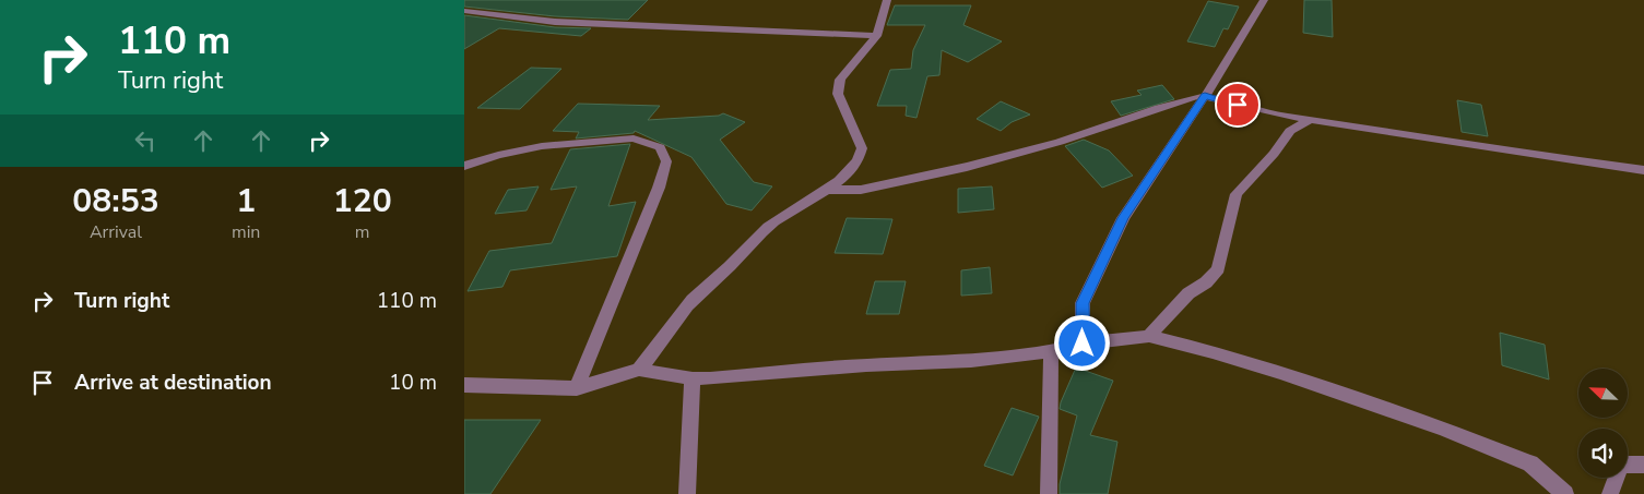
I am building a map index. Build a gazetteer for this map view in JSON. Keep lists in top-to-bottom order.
{
  "north": "top left",
  "page": {
    "turn": ["110 m", "Turn right"],
    "eta": [
      "08:53",
      "Arrival",
      "1",
      "min",
      "120",
      "m"
    ],
    "list": [
      {
        "name": "Turn right",
        "value": "110 m"
      },
      {
        "name": "Arrive at destination",
        "value": "10 m"
      }
    ]
  }
}
